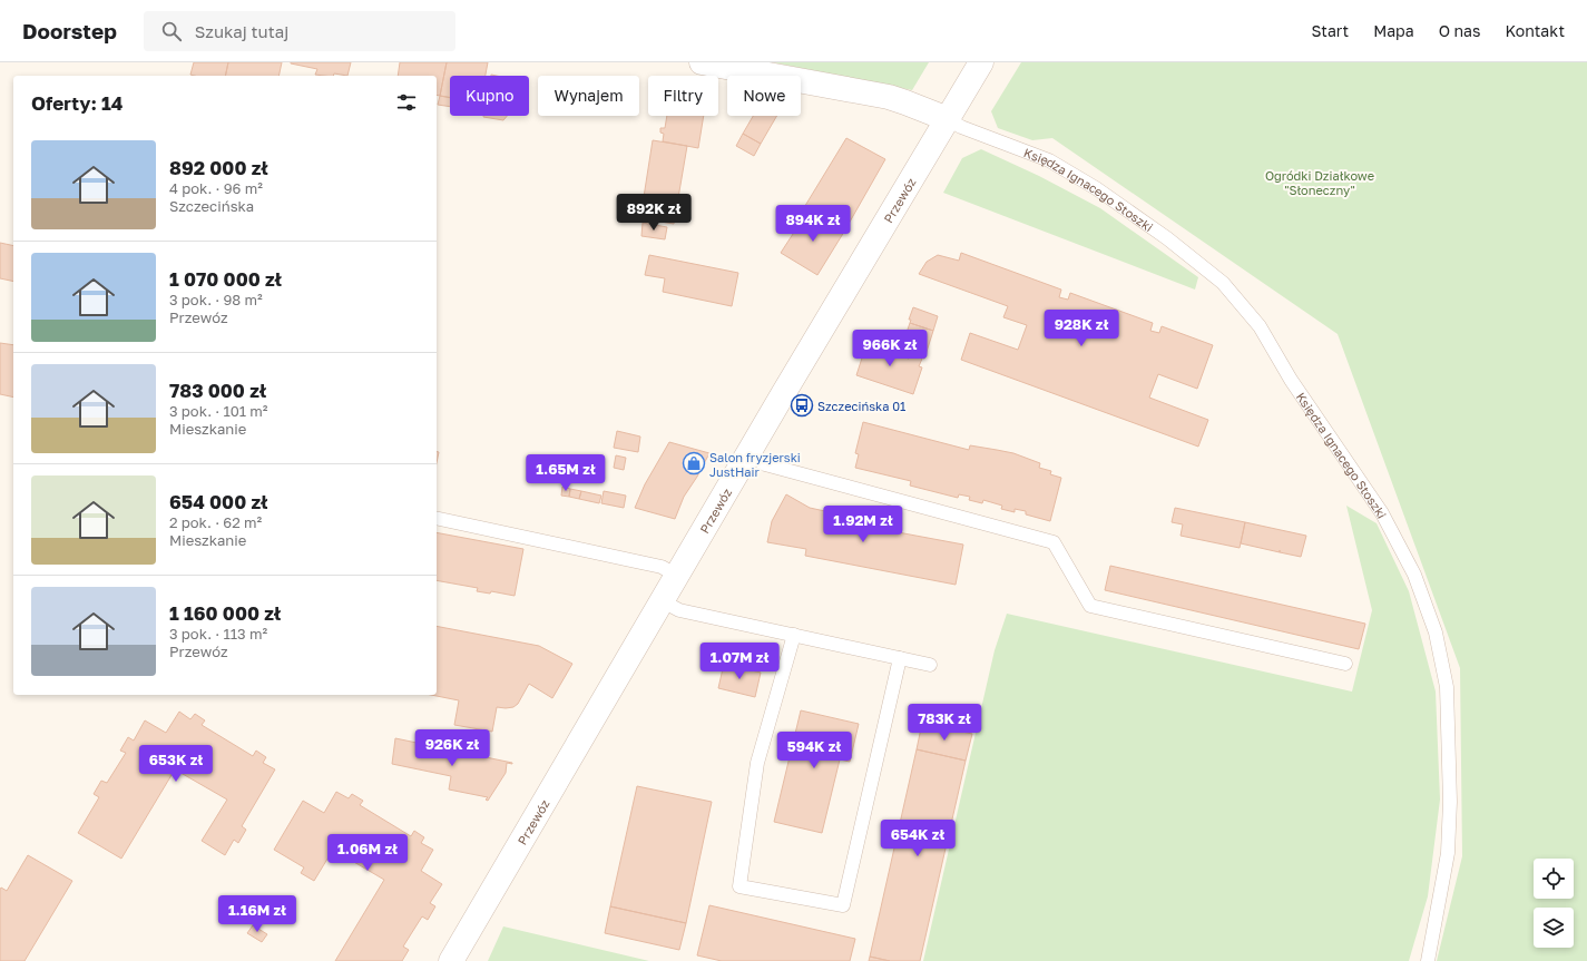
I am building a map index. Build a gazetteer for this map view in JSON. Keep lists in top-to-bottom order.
{
  "streets": {
    "street": ["Przewóz"],
    "lane": ["Księdza Ignacego Stoszki"]
  },
  "crossings": [
    ["Księdza Ignacego Stoszki", "Przewóz"]
  ],
  "parks": ["Ogródki Działkowe \"Słoneczny\""],
  "places": {
    "bus stop": ["Szczecińska 01"],
    "shop": ["Salon fryzjerski JustHair"]
  },
  "page": {
    "header": "Doorstep",
    "search": "Szukaj tutaj",
    "nav": [
      "Start",
      "Mapa",
      "O nas",
      "Kontakt"
    ],
    "chip": [
      "Kupno",
      "Wynajem",
      "Filtry",
      "Nowe"
    ],
    "heading": "Oferty: 14",
    "list": [
      {
        "name": "892 000 zł",
        "note": "4 pok. · 96 m² · Szczecińska"
      },
      {
        "name": "1 070 000 zł",
        "note": "3 pok. · 98 m² · Przewóz"
      },
      {
        "name": "783 000 zł",
        "note": "3 pok. · 101 m² · Mieszkanie"
      },
      {
        "name": "654 000 zł",
        "note": "2 pok. · 62 m² · Mieszkanie"
      },
      {
        "name": "1 160 000 zł",
        "note": "3 pok. · 113 m² · Przewóz"
      }
    ],
    "price": [
      "892K zł",
      "894K zł",
      "928K zł",
      "966K zł",
      "1.65M zł",
      "1.92M zł",
      "1.07M zł",
      "783K zł",
      "926K zł",
      "594K zł",
      "653K zł",
      "654K zł",
      "1.06M zł",
      "1.16M zł"
    ]
  }
}
